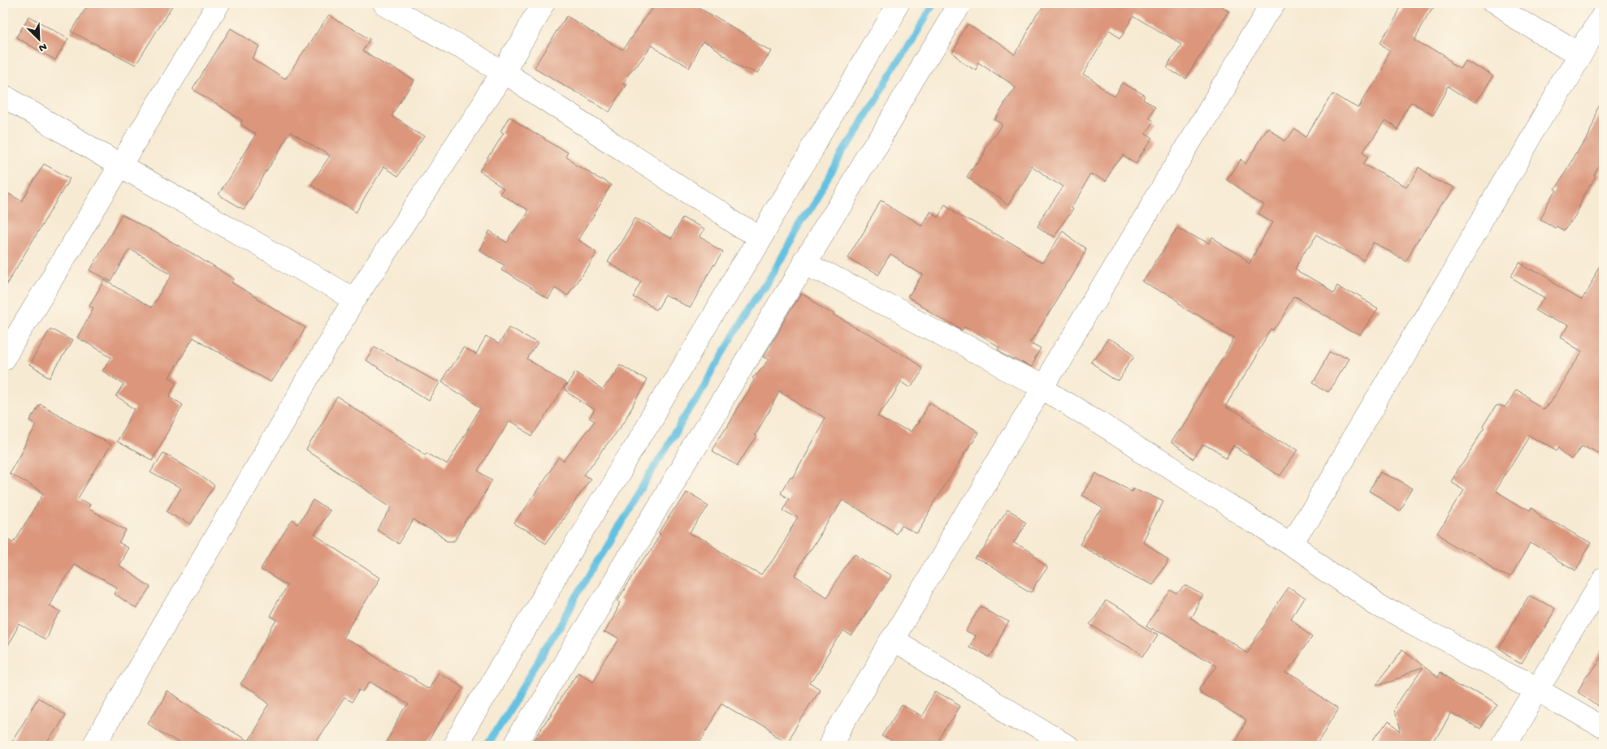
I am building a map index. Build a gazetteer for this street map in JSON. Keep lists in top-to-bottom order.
{
  "north": "bottom right"
}
